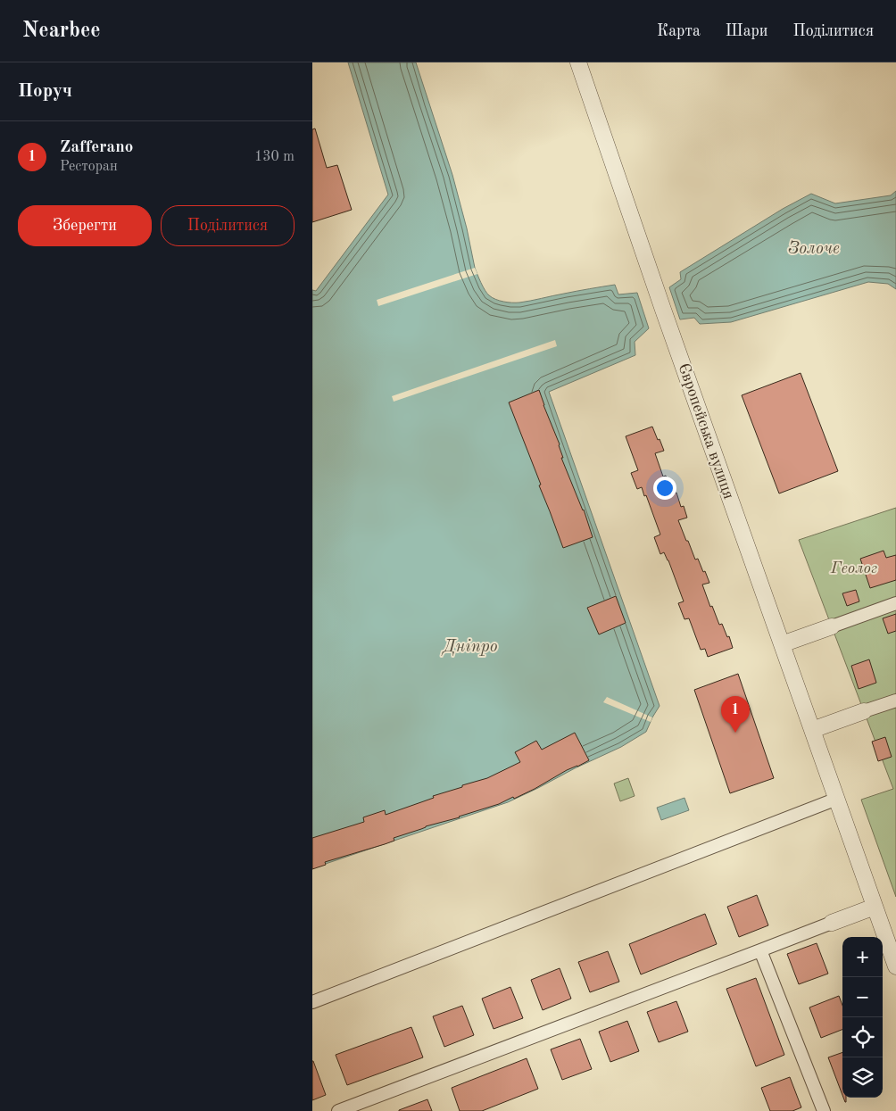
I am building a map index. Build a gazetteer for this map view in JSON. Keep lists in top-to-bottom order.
{
  "streets": {
    "street": ["Європейська вулиця"]
  },
  "water": ["Золоче", "Дніпро"],
  "parks": ["Геолог"],
  "page": {
    "header": "Nearbee",
    "nav": ["Карта", "Шари", "Поділитися"],
    "heading": "Поруч",
    "list": [
      {
        "mark": "1",
        "name": "Zafferano",
        "note": "Ресторан",
        "value": "130 m"
      }
    ],
    "buttons": ["Зберегти", "Поділитися"],
    "pins": "1",
    "map_buttons": ["+", "−"]
  }
}
